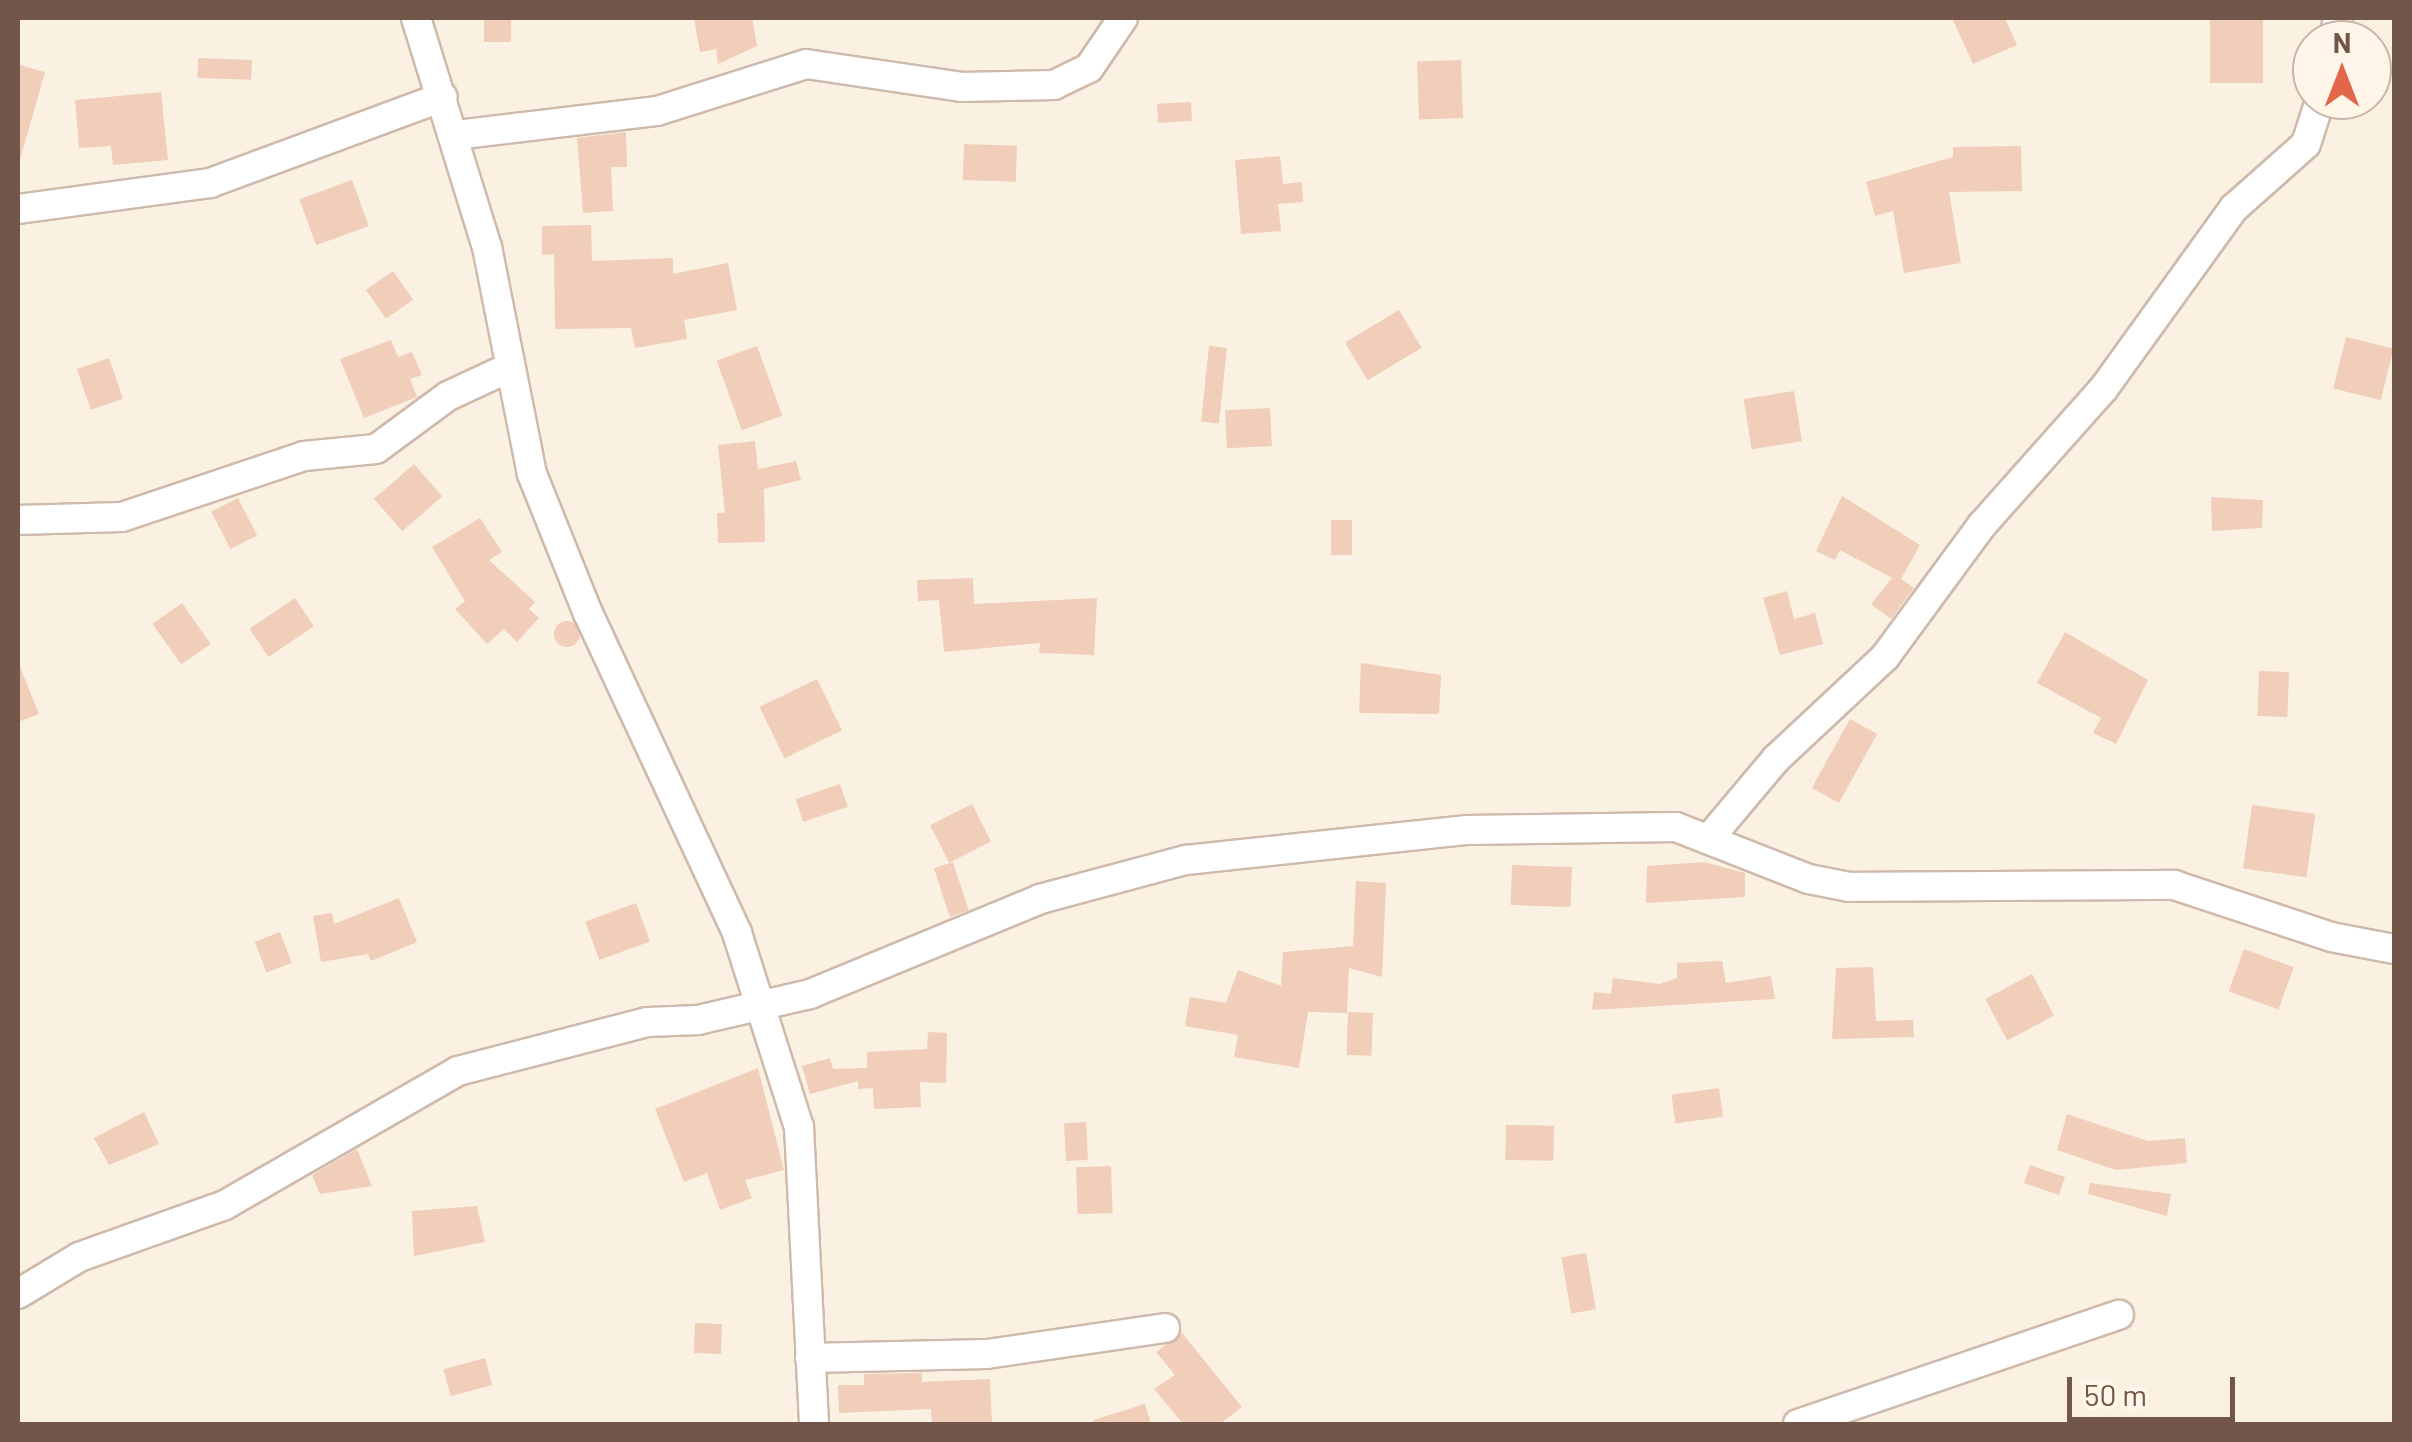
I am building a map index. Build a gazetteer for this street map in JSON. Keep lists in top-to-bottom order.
{
  "scale_bar": "50 m",
  "north": "top"
}
